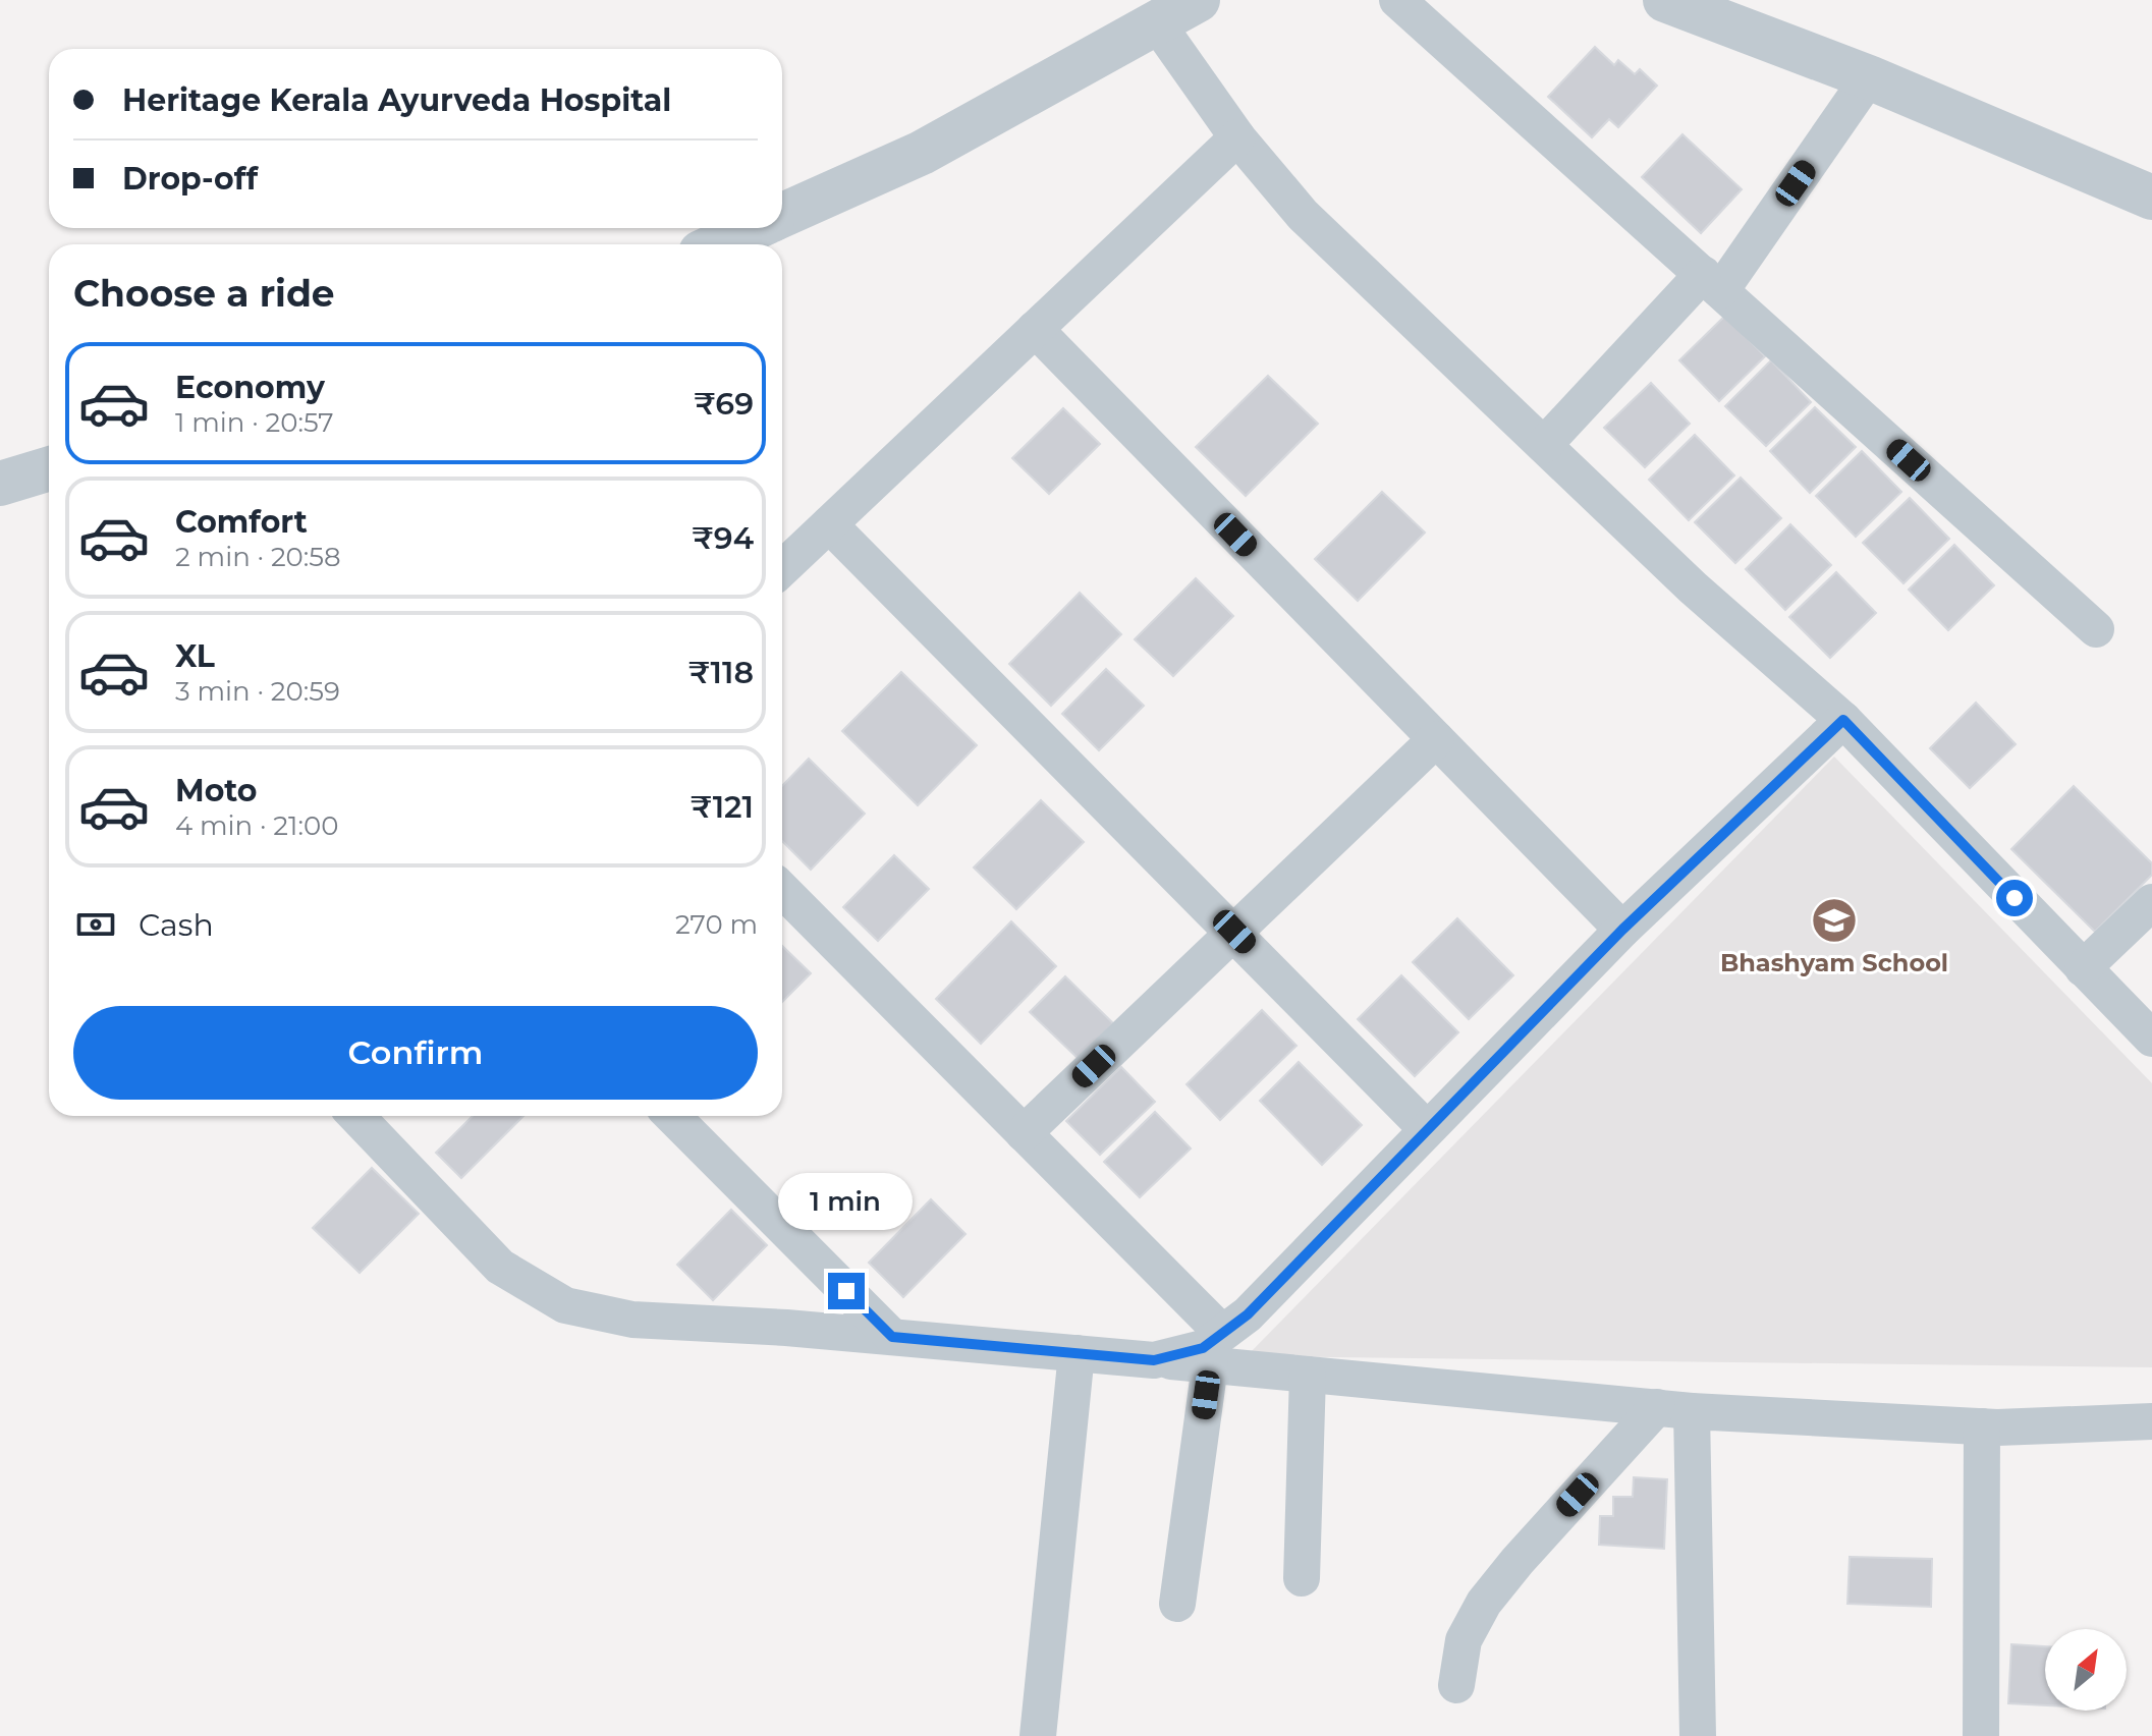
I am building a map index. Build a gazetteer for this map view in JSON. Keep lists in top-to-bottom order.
{
  "places": {
    "school or university": ["Bhashyam School"]
  },
  "north": "top right",
  "page": {
    "banner": ["Heritage Kerala Ayurveda Hospital", "Drop-off"],
    "heading": "Choose a ride",
    "list": [
      {
        "name": "Economy",
        "note": "1 min · 20:57",
        "value": "₹69"
      },
      {
        "name": "Comfort",
        "note": "2 min · 20:58",
        "value": "₹94"
      },
      {
        "name": "XL",
        "note": "3 min · 20:59",
        "value": "₹118"
      },
      {
        "name": "Moto",
        "note": "4 min · 21:00",
        "value": "₹121"
      }
    ],
    "pay": ["Cash", "270 m"],
    "buttons": "Confirm",
    "bubble": "1 min"
  }
}
